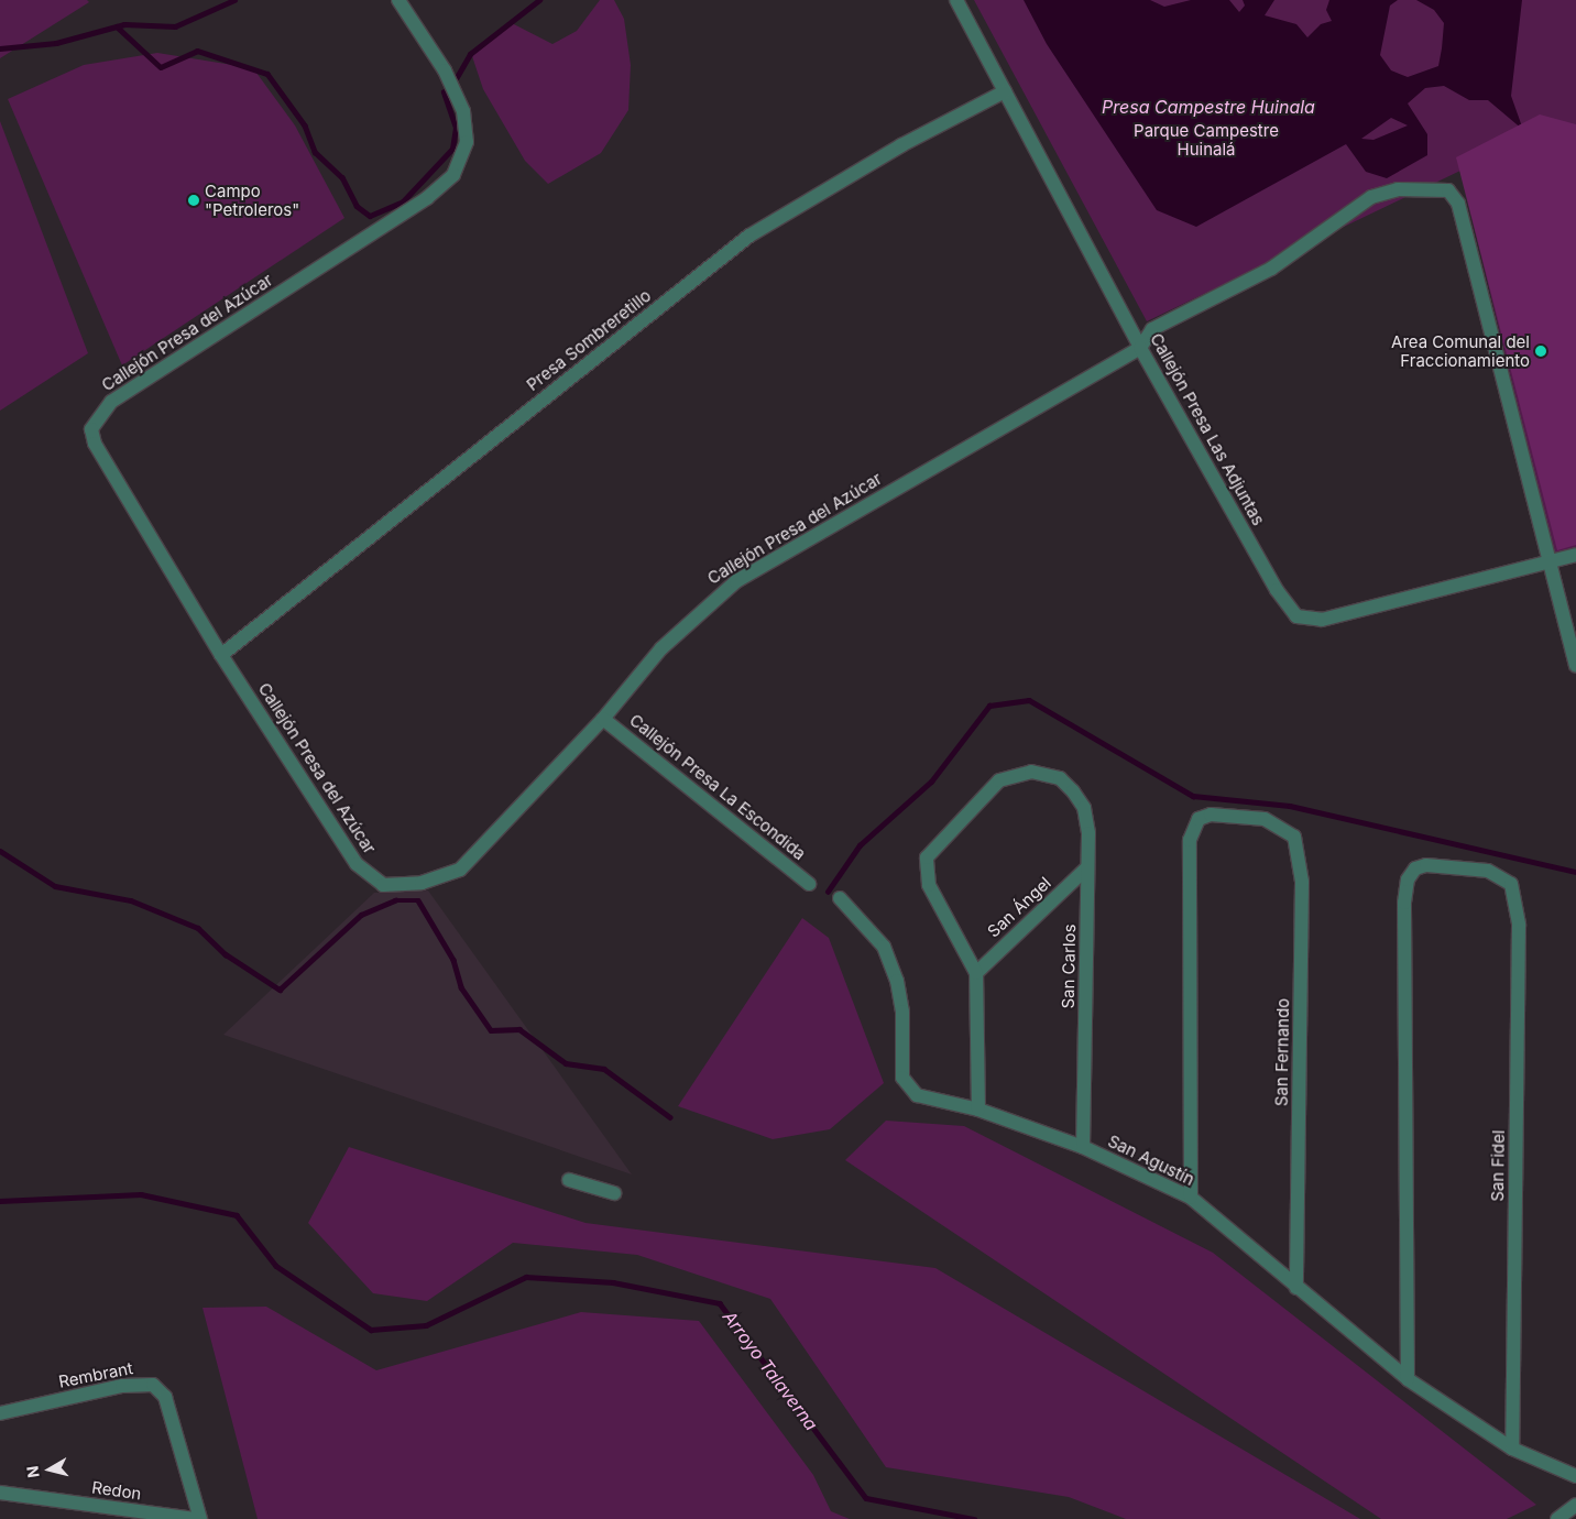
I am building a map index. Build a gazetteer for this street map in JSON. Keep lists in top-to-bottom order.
{
  "streets": {
    "street": [
      "Callejón Presa del Azúcar",
      "Presa Sombreretillo",
      "Callejón Presa Las Adjuntas",
      "Callejón Presa La Escondida",
      "San Ángel",
      "San Carlos",
      "San Fernando",
      "San Agustín",
      "San Fidel",
      "Rembrant",
      "Redon"
    ]
  },
  "crossings": [
    ["Callejón Presa del Azúcar", "Presa Sombreretillo"],
    ["Callejón Presa del Azúcar", "Callejón Presa Las Adjuntas"],
    ["Callejón Presa del Azúcar", "Callejón Presa La Escondida"],
    ["Presa Sombreretillo", "Callejón Presa Las Adjuntas"],
    ["San Ángel", "San Carlos"],
    ["San Carlos", "San Agustín"],
    ["San Fernando", "San Agustín"],
    ["San Agustín", "San Fidel"]
  ],
  "water": ["Presa Campestre Huinala", "Arroyo Talaverna"],
  "parks": ["Parque Campestre Huinalá"],
  "places": ["Campo \"Petroleros\"", "Area Comunal del Fraccionamiento"],
  "north": "left"
}
